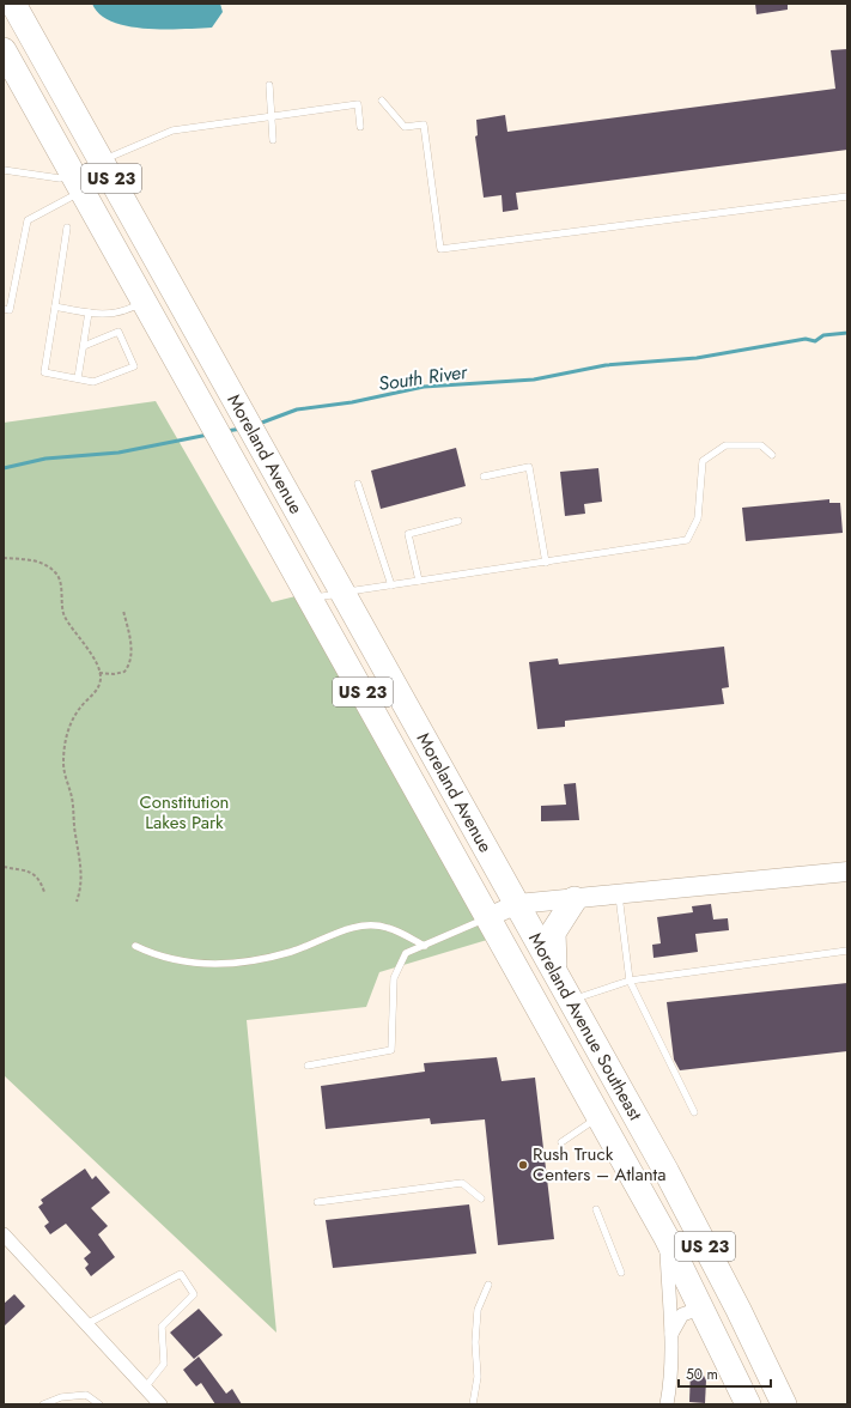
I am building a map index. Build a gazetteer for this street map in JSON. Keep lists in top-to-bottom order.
{
  "streets": {
    "highway": ["US 23", "Moreland Avenue", "Moreland Avenue Southeast"]
  },
  "crossings": [
    ["Moreland Avenue", "Moreland Avenue Southeast"]
  ],
  "water": ["South River"],
  "parks": ["Constitution Lakes Park"],
  "places": ["Rush Truck Centers – Atlanta"],
  "scale_bar": "50 m"
}
